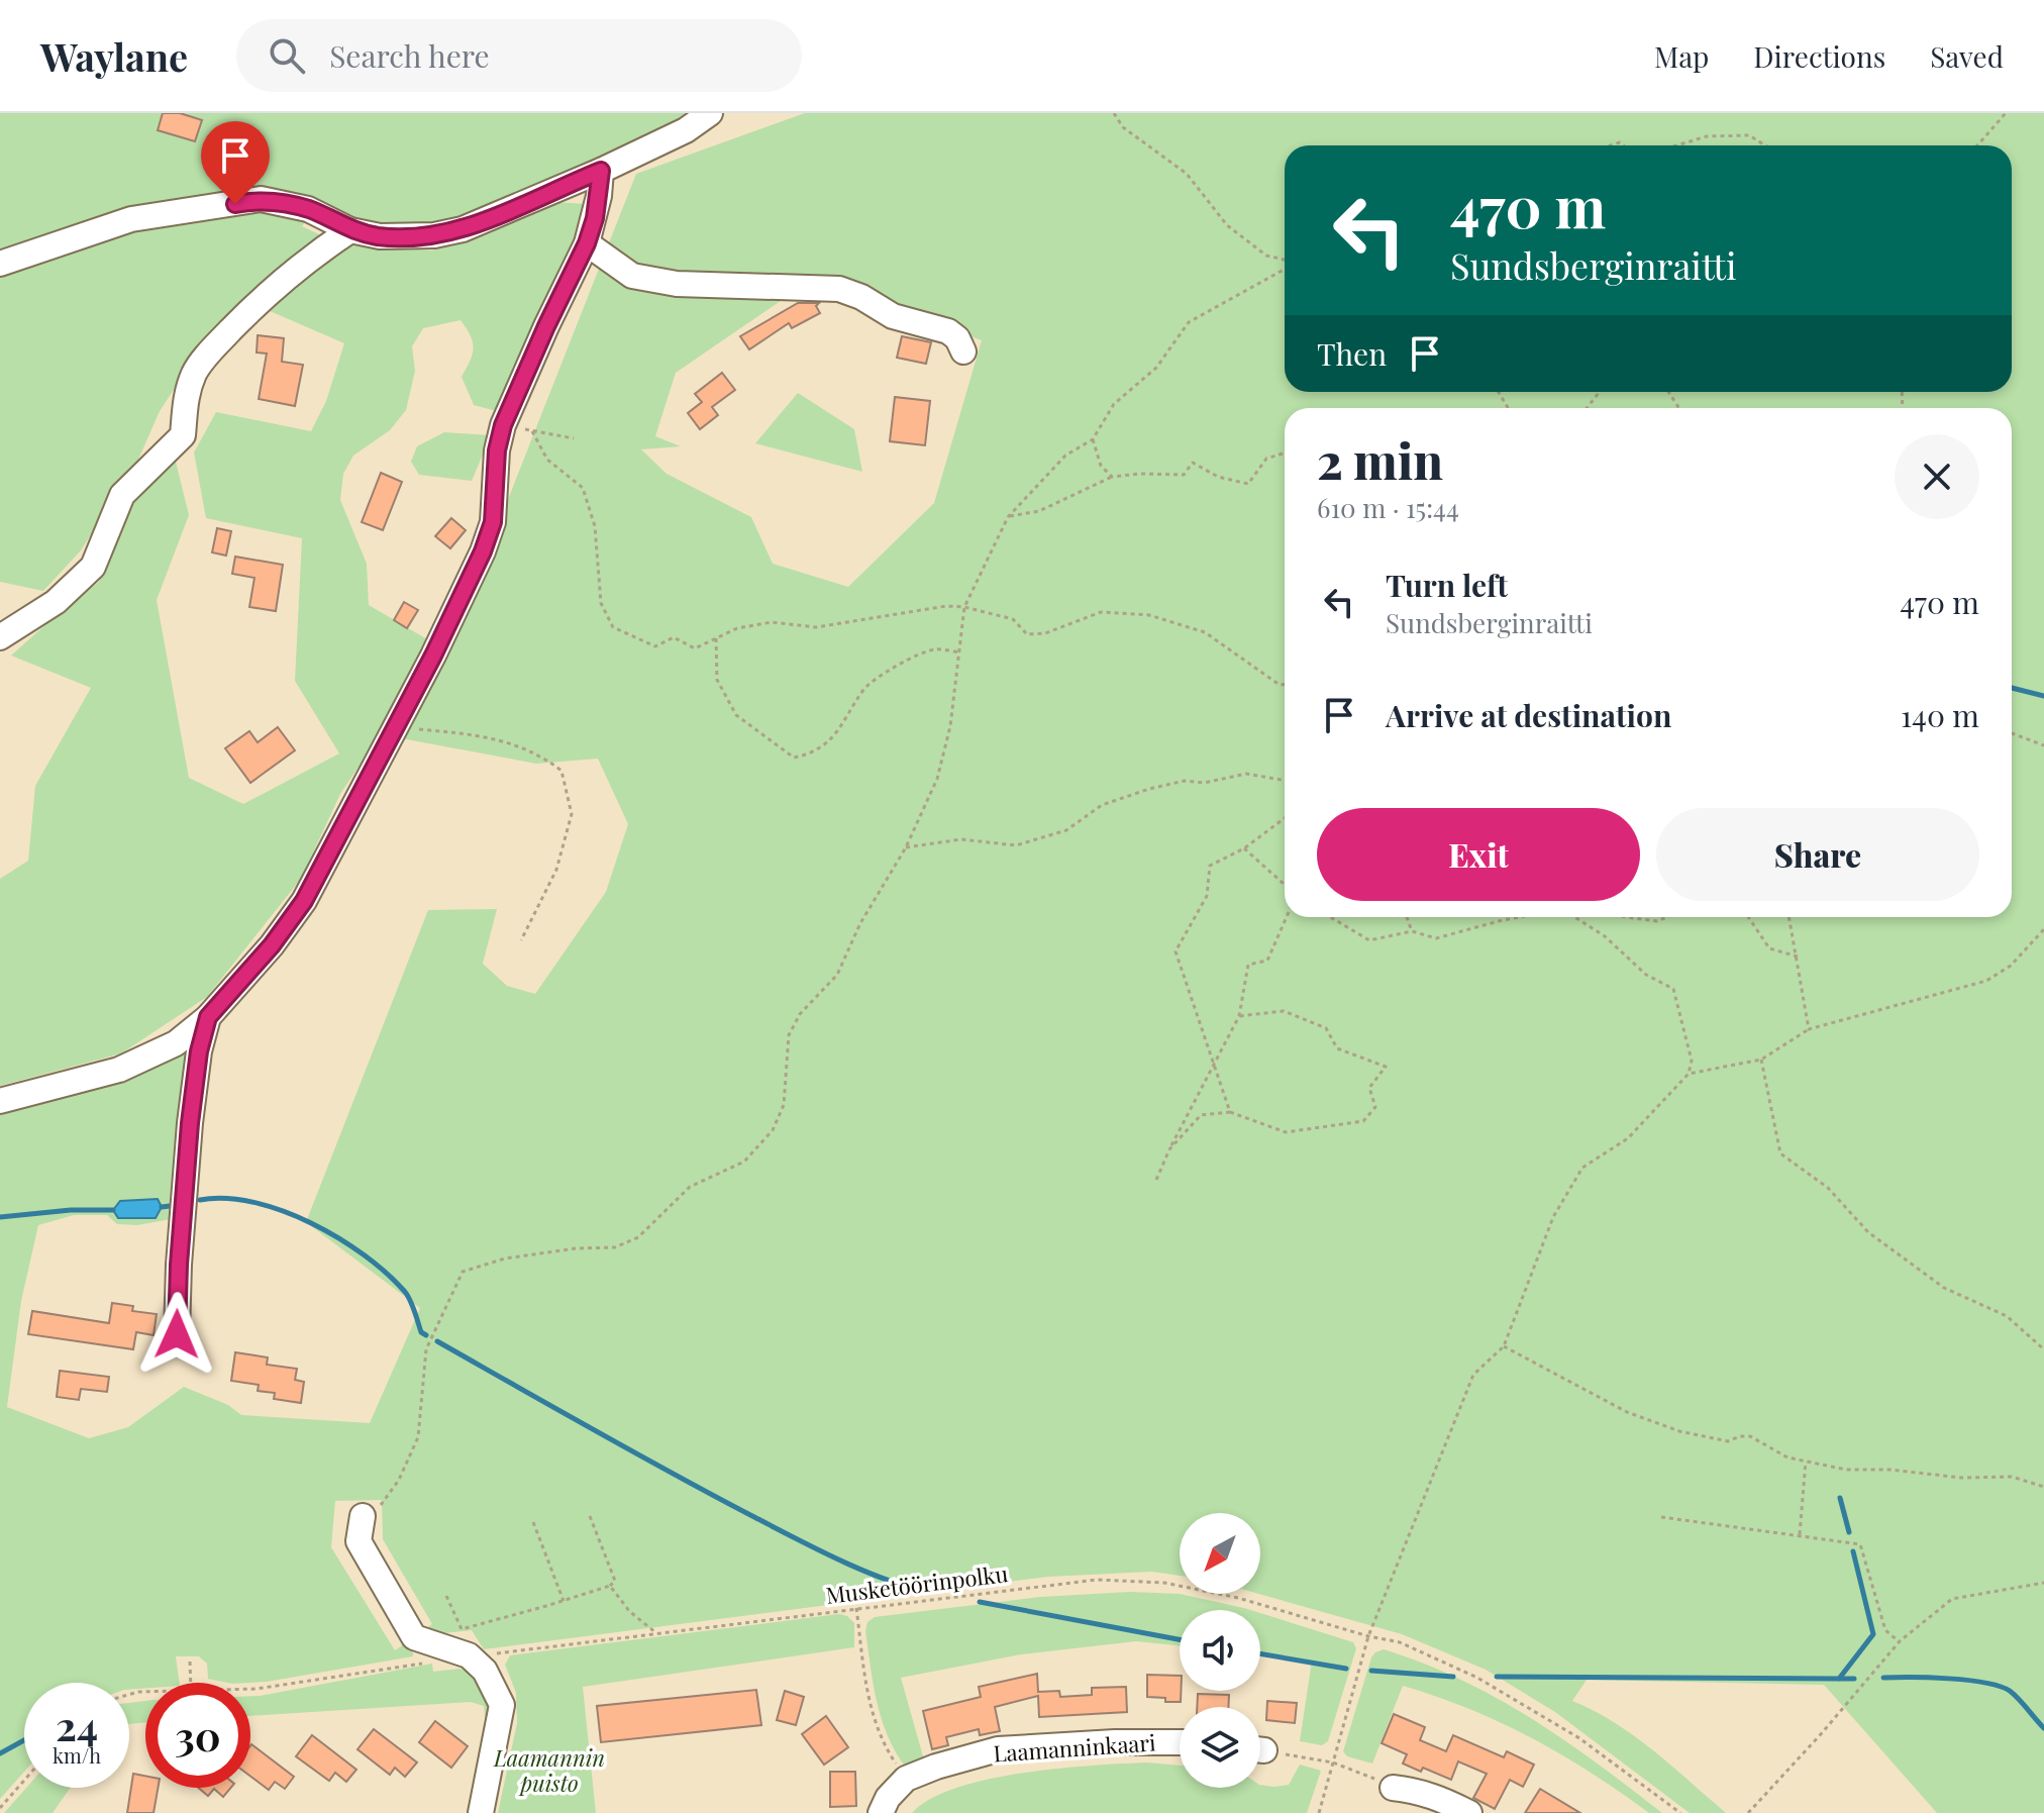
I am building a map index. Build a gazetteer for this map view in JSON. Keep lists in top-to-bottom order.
{
  "streets": {
    "street": ["Laamanninkaari"],
    "path": ["Musketöörinpolku"]
  },
  "parks": ["Laamannin puisto"],
  "north": "bottom left",
  "page": {
    "header": "Waylane",
    "search": "Search here",
    "nav": ["Map", "Directions", "Saved"],
    "turn": ["470 m", "Sundsberginraitti"],
    "then": "Then",
    "heading": ["2 min", "610 m · 15:44"],
    "list": [
      {
        "name": "Turn left",
        "note": "Sundsberginraitti",
        "value": "470 m"
      },
      {
        "name": "Arrive at destination",
        "value": "140 m"
      }
    ],
    "buttons": ["Exit", "Share"],
    "speed": "24 km/h",
    "limit": "30"
  }
}
